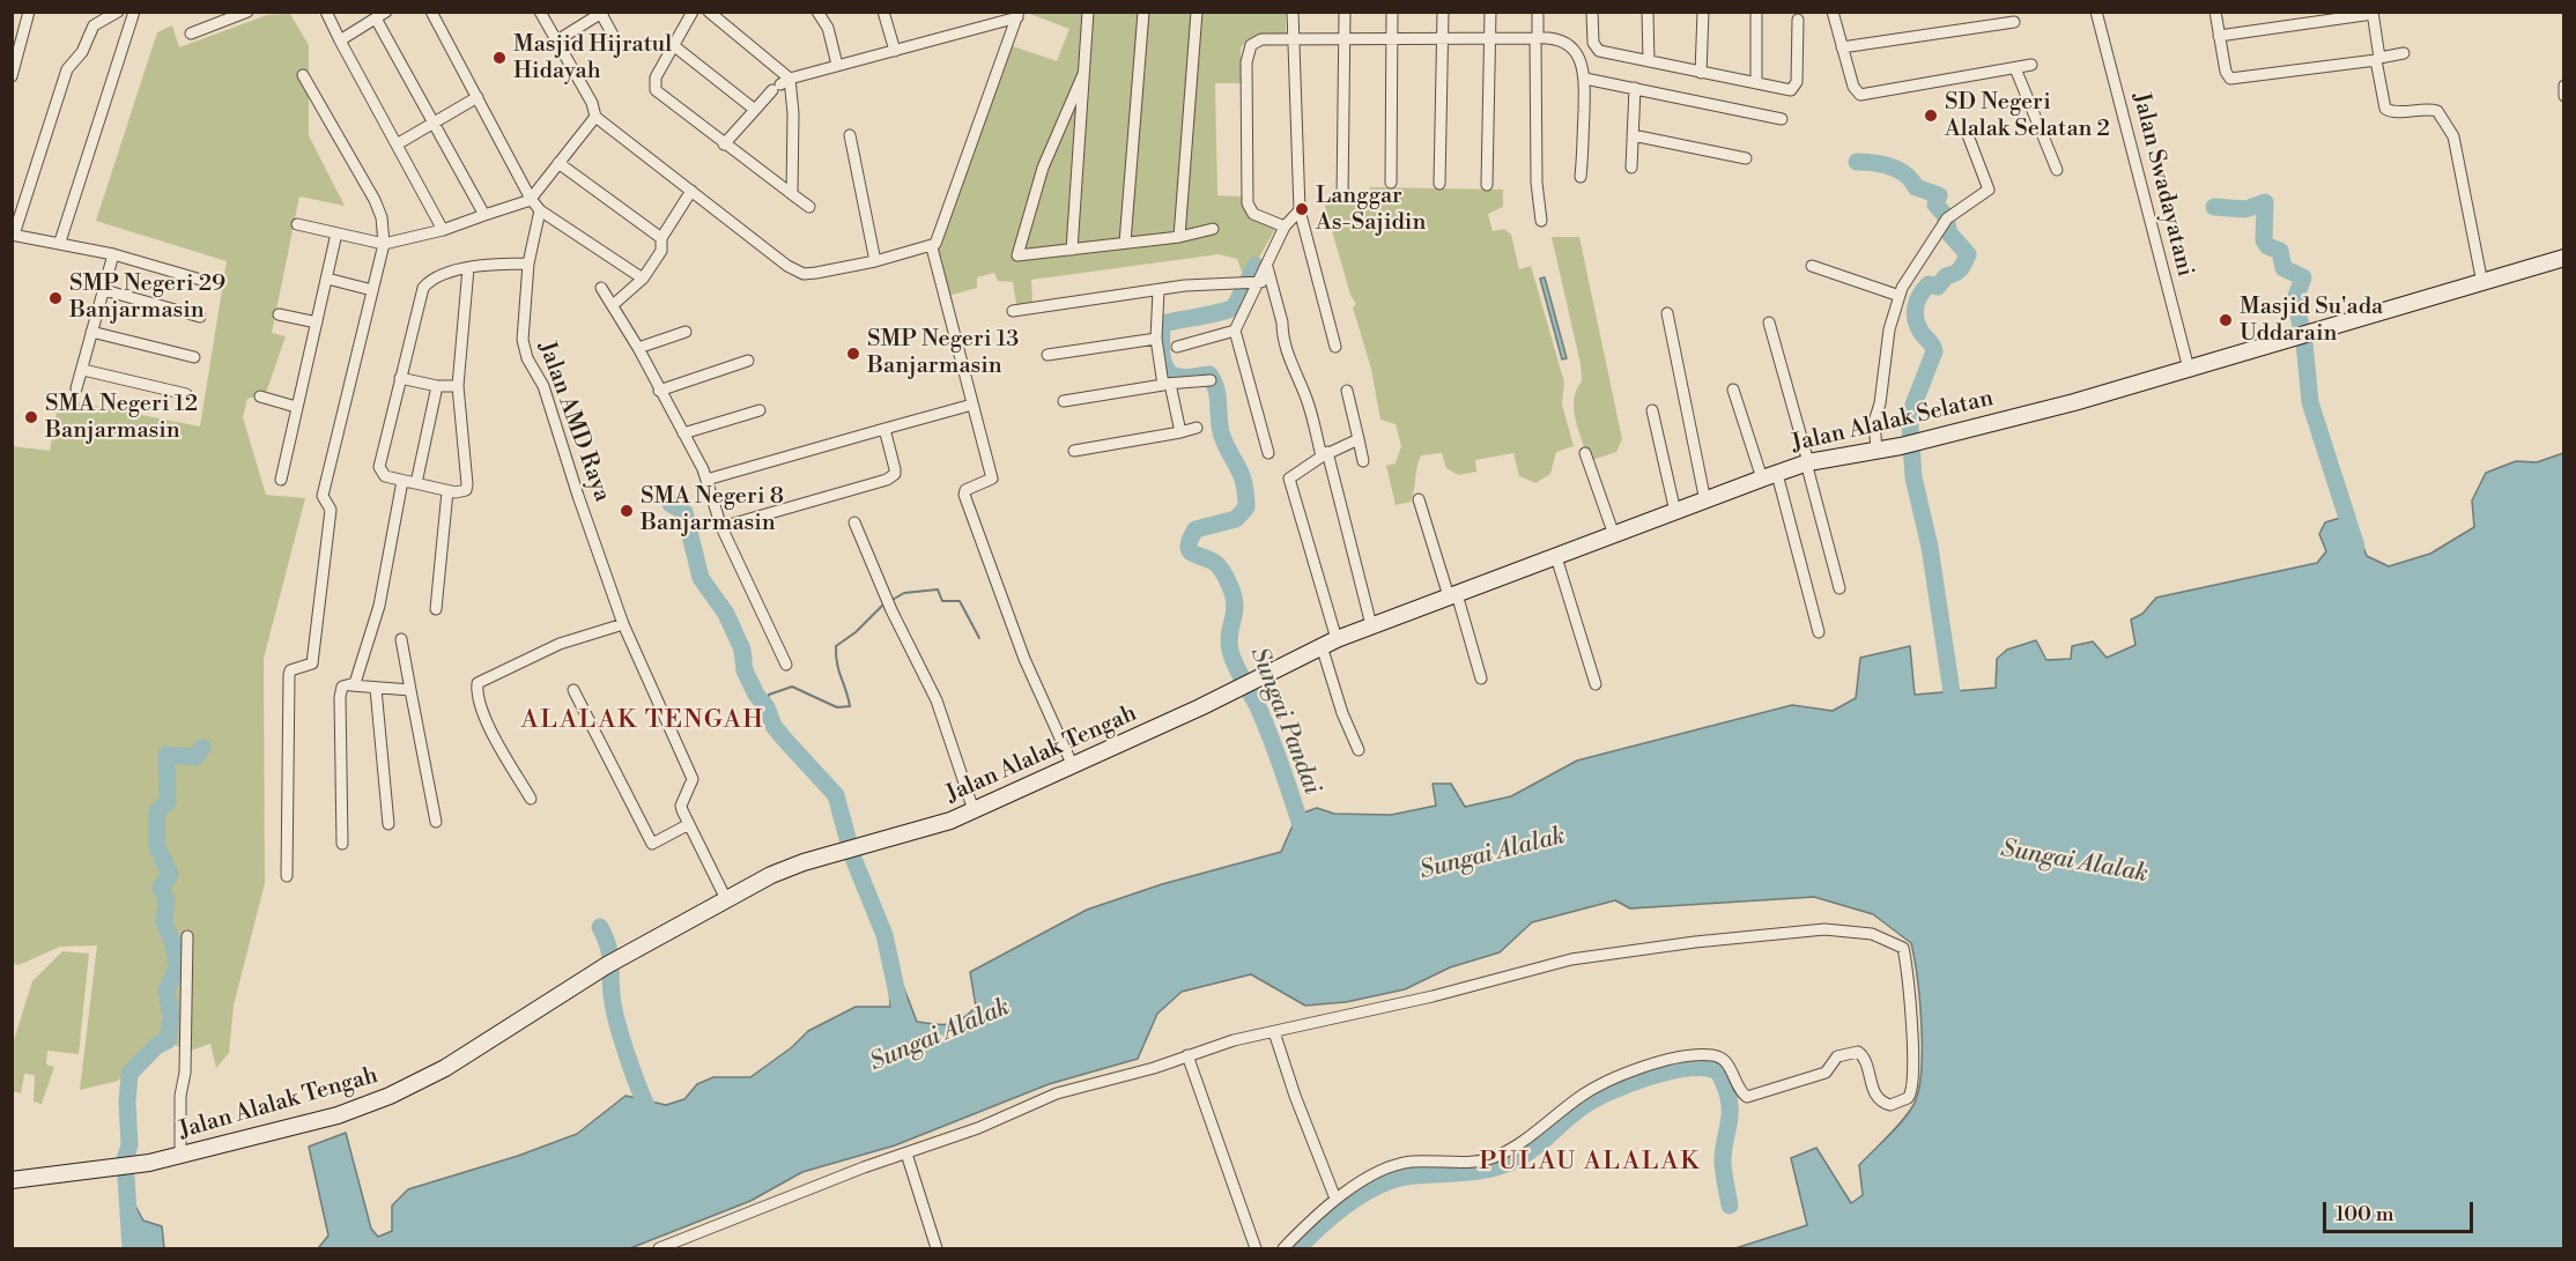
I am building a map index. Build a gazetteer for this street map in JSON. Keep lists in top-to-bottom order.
{
  "streets": {
    "street": [
      "Jalan Swadayatani",
      "Jalan AMD Raya",
      "Jalan Alalak Selatan",
      "Jalan Alalak Tengah"
    ]
  },
  "crossings": [
    ["Jalan Swadayatani", "Jalan Alalak Selatan"],
    ["Jalan AMD Raya", "Jalan Alalak Tengah"],
    ["Jalan Alalak Selatan", "Jalan Alalak Tengah"]
  ],
  "districts": ["ALALAK TENGAH", "PULAU ALALAK"],
  "water": ["Sungai Pandai", "Sungai Alalak"],
  "places": [
    "Masjid Hijratul Hidayah",
    "SD Negeri Alalak Selatan 2",
    "Langgar As-Sajidin",
    "SMP Negeri 29 Banjarmasin",
    "Masjid Su'ada Uddarain",
    "SMP Negeri 13 Banjarmasin",
    "SMA Negeri 12 Banjarmasin",
    "SMA Negeri 8 Banjarmasin"
  ],
  "scale_bar": "100 m"
}
